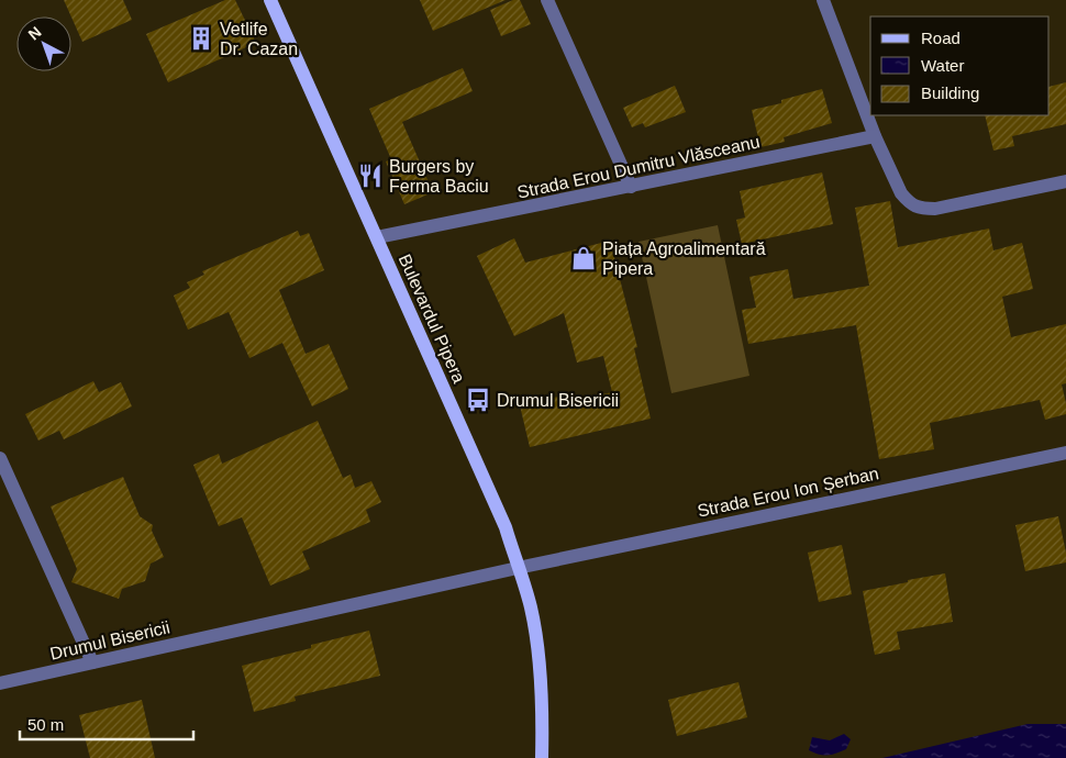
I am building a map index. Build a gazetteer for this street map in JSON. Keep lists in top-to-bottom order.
{
  "streets": {
    "main road": ["Bulevardul Pipera"],
    "street": ["Strada Erou Dumitru Vlăsceanu", "Strada Erou Ion Șerban", "Drumul Bisericii"]
  },
  "crossings": [
    ["Strada Erou Dumitru Vlăsceanu", "Bulevardul Pipera"],
    ["Bulevardul Pipera", "Strada Erou Ion Șerban"],
    ["Bulevardul Pipera", "Drumul Bisericii"],
    ["Strada Erou Ion Șerban", "Drumul Bisericii"]
  ],
  "places": {
    "building": ["Vetlife Dr. Cazan"],
    "restaurant": ["Burgers by Ferma Baciu"],
    "shop": ["Piața Agroalimentară Pipera"],
    "bus stop": ["Drumul Bisericii"]
  },
  "legend": ["Road", "Water", "Building"],
  "scale_bar": "50 m",
  "north": "top left"
}
